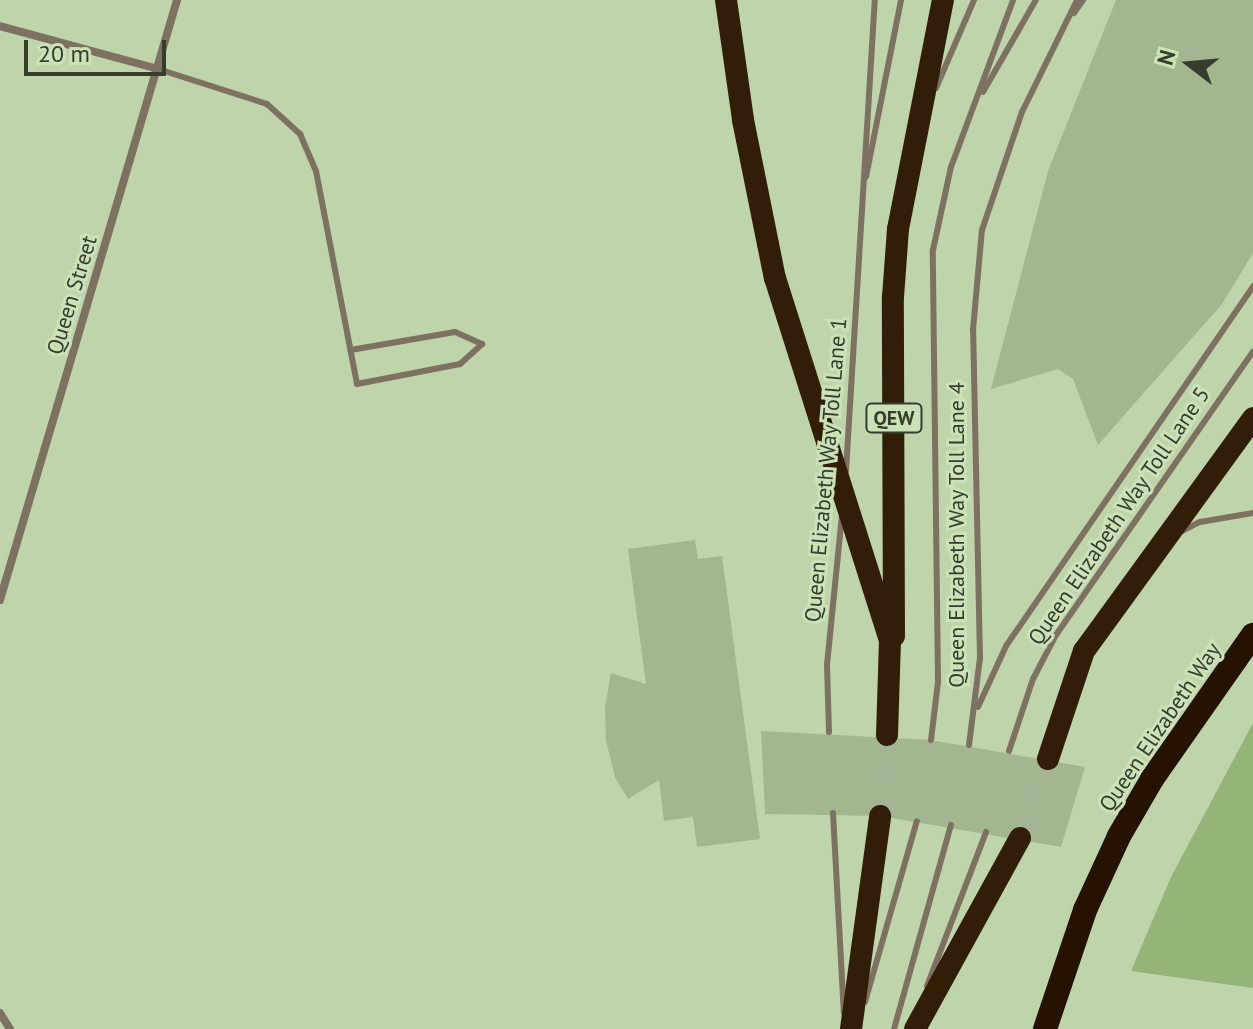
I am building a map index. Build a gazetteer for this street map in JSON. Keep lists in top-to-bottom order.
{
  "streets": {
    "highway": ["QEW", "Queen Elizabeth Way"],
    "street": ["Queen Street"],
    "lane": ["Queen Elizabeth Way Toll Lane 1", "Queen Elizabeth Way Toll Lane 5", "Queen Elizabeth Way Toll Lane 4"]
  },
  "crossings": [
    ["QEW", "Queen Elizabeth Way Toll Lane 1"]
  ],
  "scale_bar": "20 m",
  "north": "left"
}
